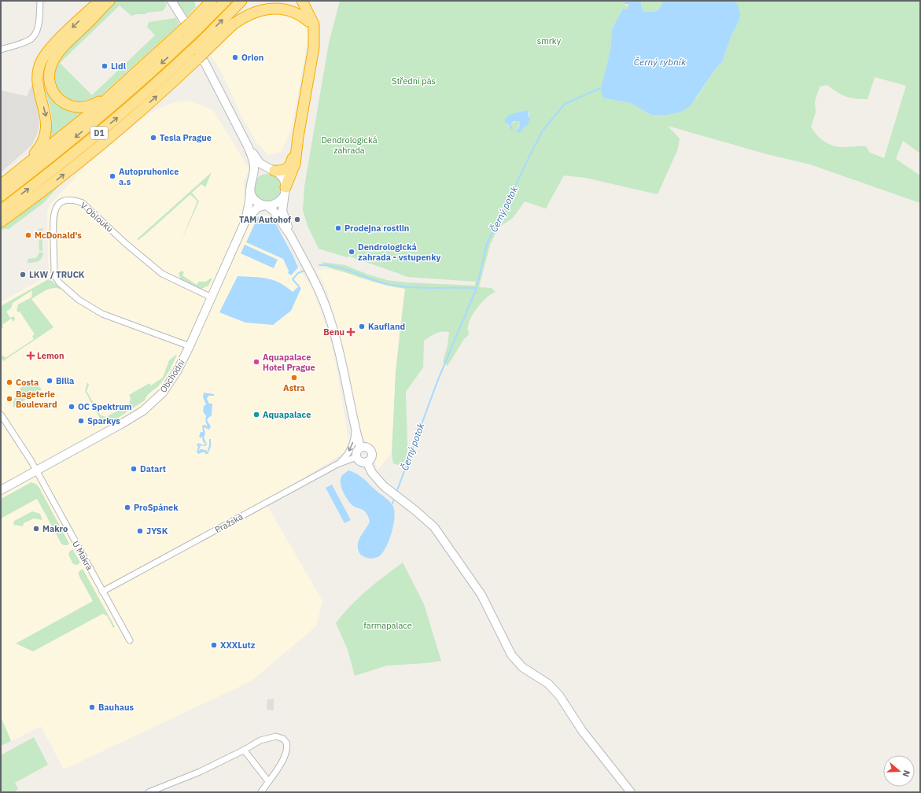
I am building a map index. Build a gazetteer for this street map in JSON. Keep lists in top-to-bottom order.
{
  "streets": {
    "highway": ["D1"],
    "street": [
      "V Oblouku",
      "Obchodní",
      "Pražská",
      "U Makra"
    ]
  },
  "crossings": [
    ["V Oblouku", "Obchodní"],
    ["Obchodní", "U Makra"],
    ["Pražská", "U Makra"]
  ],
  "water": ["Černý rybník", "Černý potok"],
  "parks": [
    "smrky",
    "Střední pás",
    "Dendrologická zahrada",
    "farmapalace"
  ],
  "places": {
    "other": [
      "Orion",
      "Lidl",
      "Tesla Prague",
      "Autopruhonice a.s",
      "TAM Autohof",
      "Prodejna rostlin",
      "McDonald's",
      "Dendrologická zahrada - vstupenky",
      "LKW / TRUCK",
      "Kaufland",
      "Aquapalace Hotel Prague",
      "Astra",
      "Billa",
      "Costa",
      "Bageterie Boulevard",
      "OC Spektrum",
      "Aquapalace",
      "Sparkys",
      "Datart",
      "ProSpánek",
      "Makro",
      "JYSK",
      "XXXLutz",
      "Bauhaus"
    ],
    "health": ["Benu", "Lemon"]
  },
  "north": "right"
}
